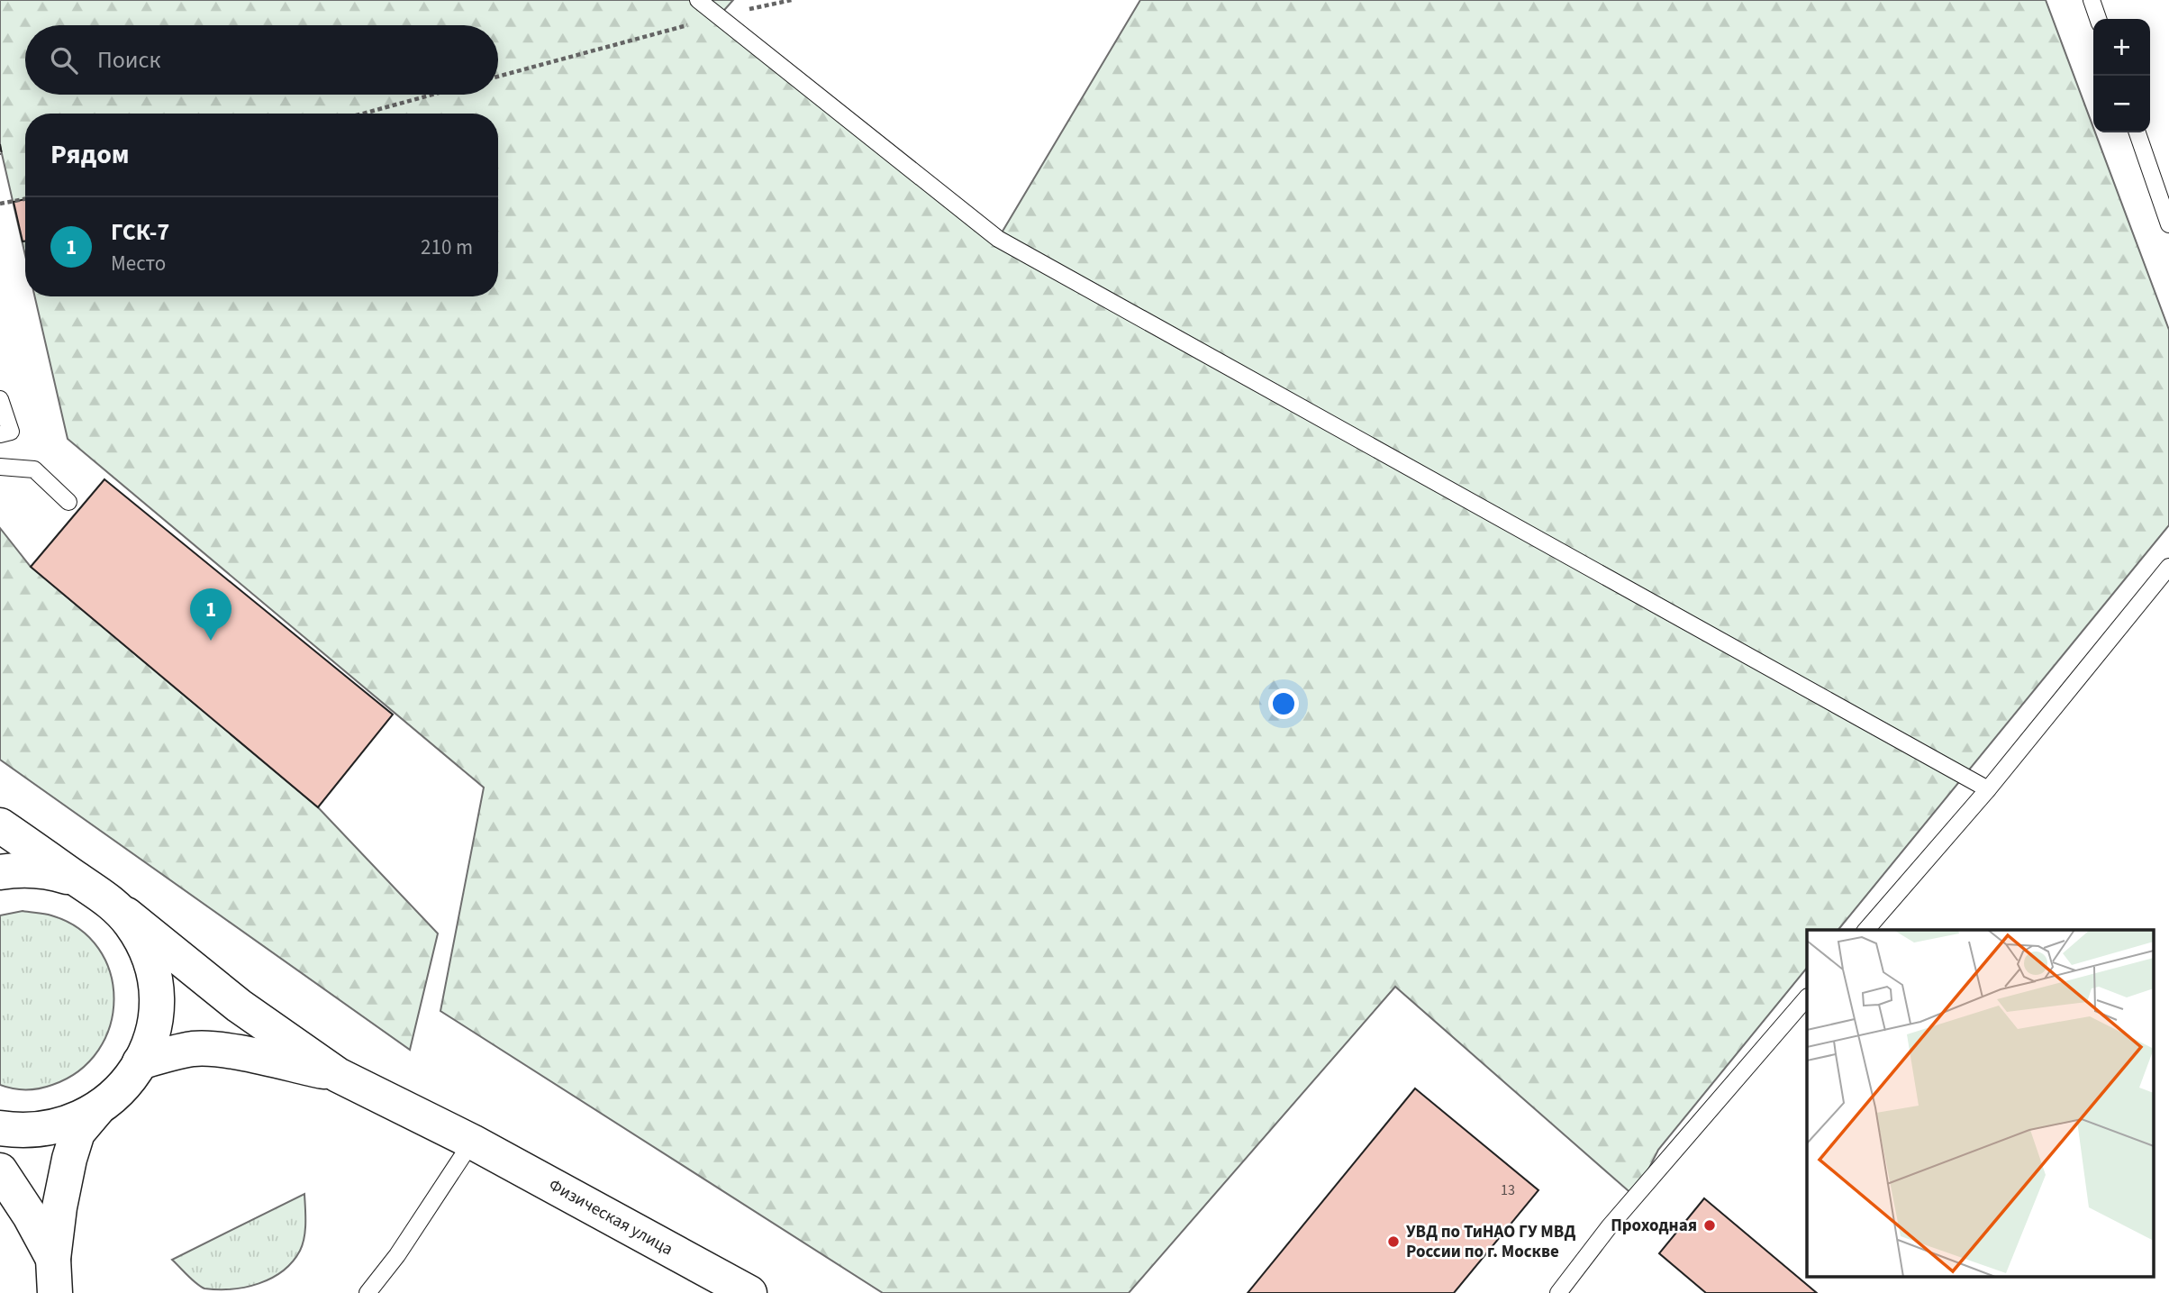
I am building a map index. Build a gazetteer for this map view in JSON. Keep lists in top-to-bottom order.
{
  "streets": {
    "street": ["Физическая улица"]
  },
  "places": ["Проходная", "УВД по ТиНАО ГУ МВД России по г. Москве"],
  "house_numbers": ["13"],
  "page": {
    "map_buttons": ["+", "−"],
    "search": "Поиск",
    "heading": "Рядом",
    "list": [
      {
        "mark": "1",
        "name": "ГСК-7",
        "note": "Место",
        "value": "210 m"
      }
    ],
    "pins": "1"
  }
}
